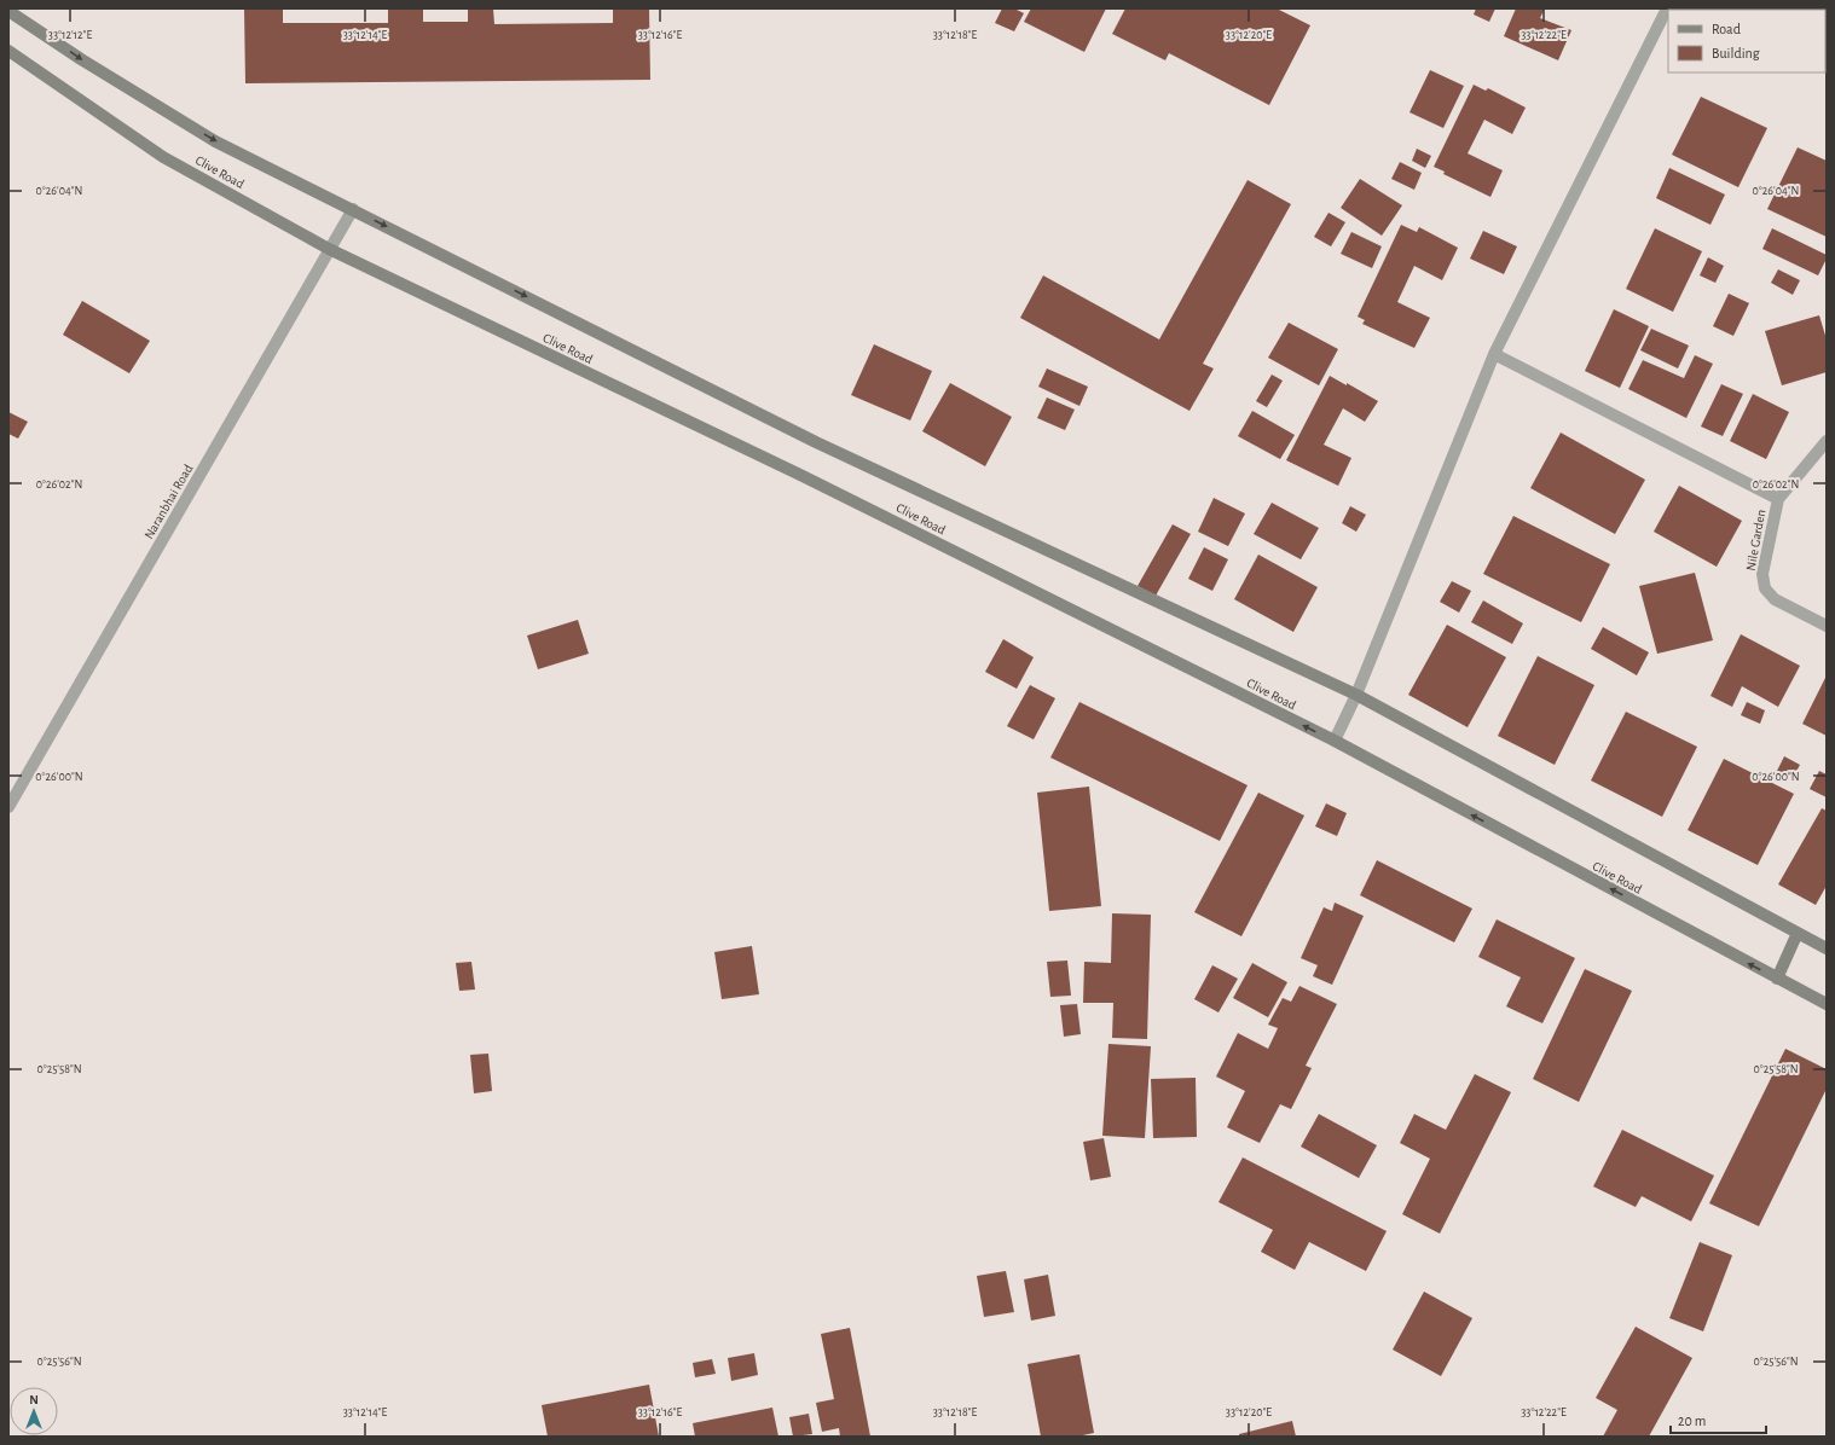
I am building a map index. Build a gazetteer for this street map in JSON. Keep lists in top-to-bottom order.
{
  "streets": {
    "street": ["Clive Road", "Naranbhai Road", "Nile Garden"]
  },
  "crossings": [
    ["Clive Road", "Naranbhai Road"]
  ],
  "legend": ["Road", "Building"],
  "scale_bar": "20 m",
  "north": "top",
  "coordinates": [
    "33°12'12\"E",
    "33°12'14\"E",
    "33°12'16\"E",
    "33°12'18\"E",
    "33°12'20\"E",
    "33°12'22\"E",
    "0°26'04\"N",
    "0°26'02\"N",
    "0°26'00\"N",
    "0°25'58\"N",
    "0°25'56\"N"
  ]
}
